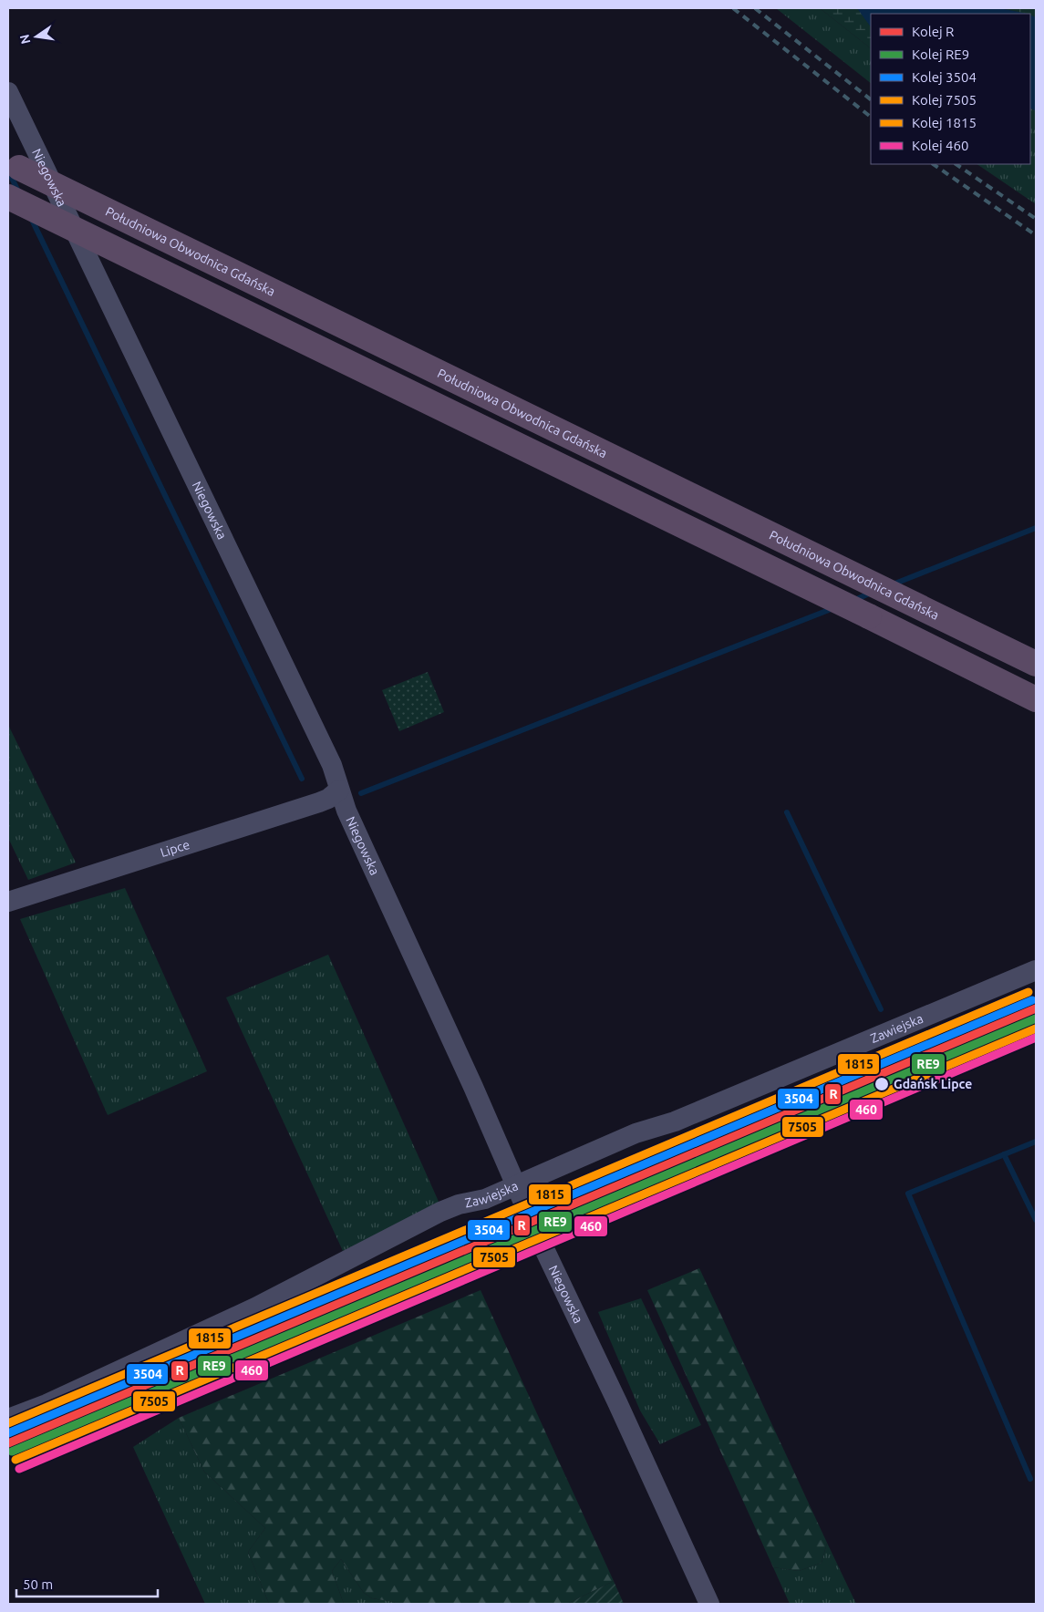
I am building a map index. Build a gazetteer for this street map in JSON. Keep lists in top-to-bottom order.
{
  "streets": {
    "highway": ["Południowa Obwodnica Gdańska"],
    "street": ["Niegowska", "Lipce", "Zawiejska"]
  },
  "crossings": [
    ["Niegowska", "Lipce"],
    ["Niegowska", "Zawiejska"]
  ],
  "places": ["Gdańsk Lipce"],
  "lines": [
    "rail line 1815",
    "rail line 3504",
    "rail line R",
    "rail line RE9",
    "rail line 7505",
    "rail line 460"
  ],
  "legend": [
    "Kolej R",
    "Kolej RE9",
    "Kolej 3504",
    "Kolej 7505",
    "Kolej 1815",
    "Kolej 460"
  ],
  "scale_bar": "50 m",
  "north": "left"
}
